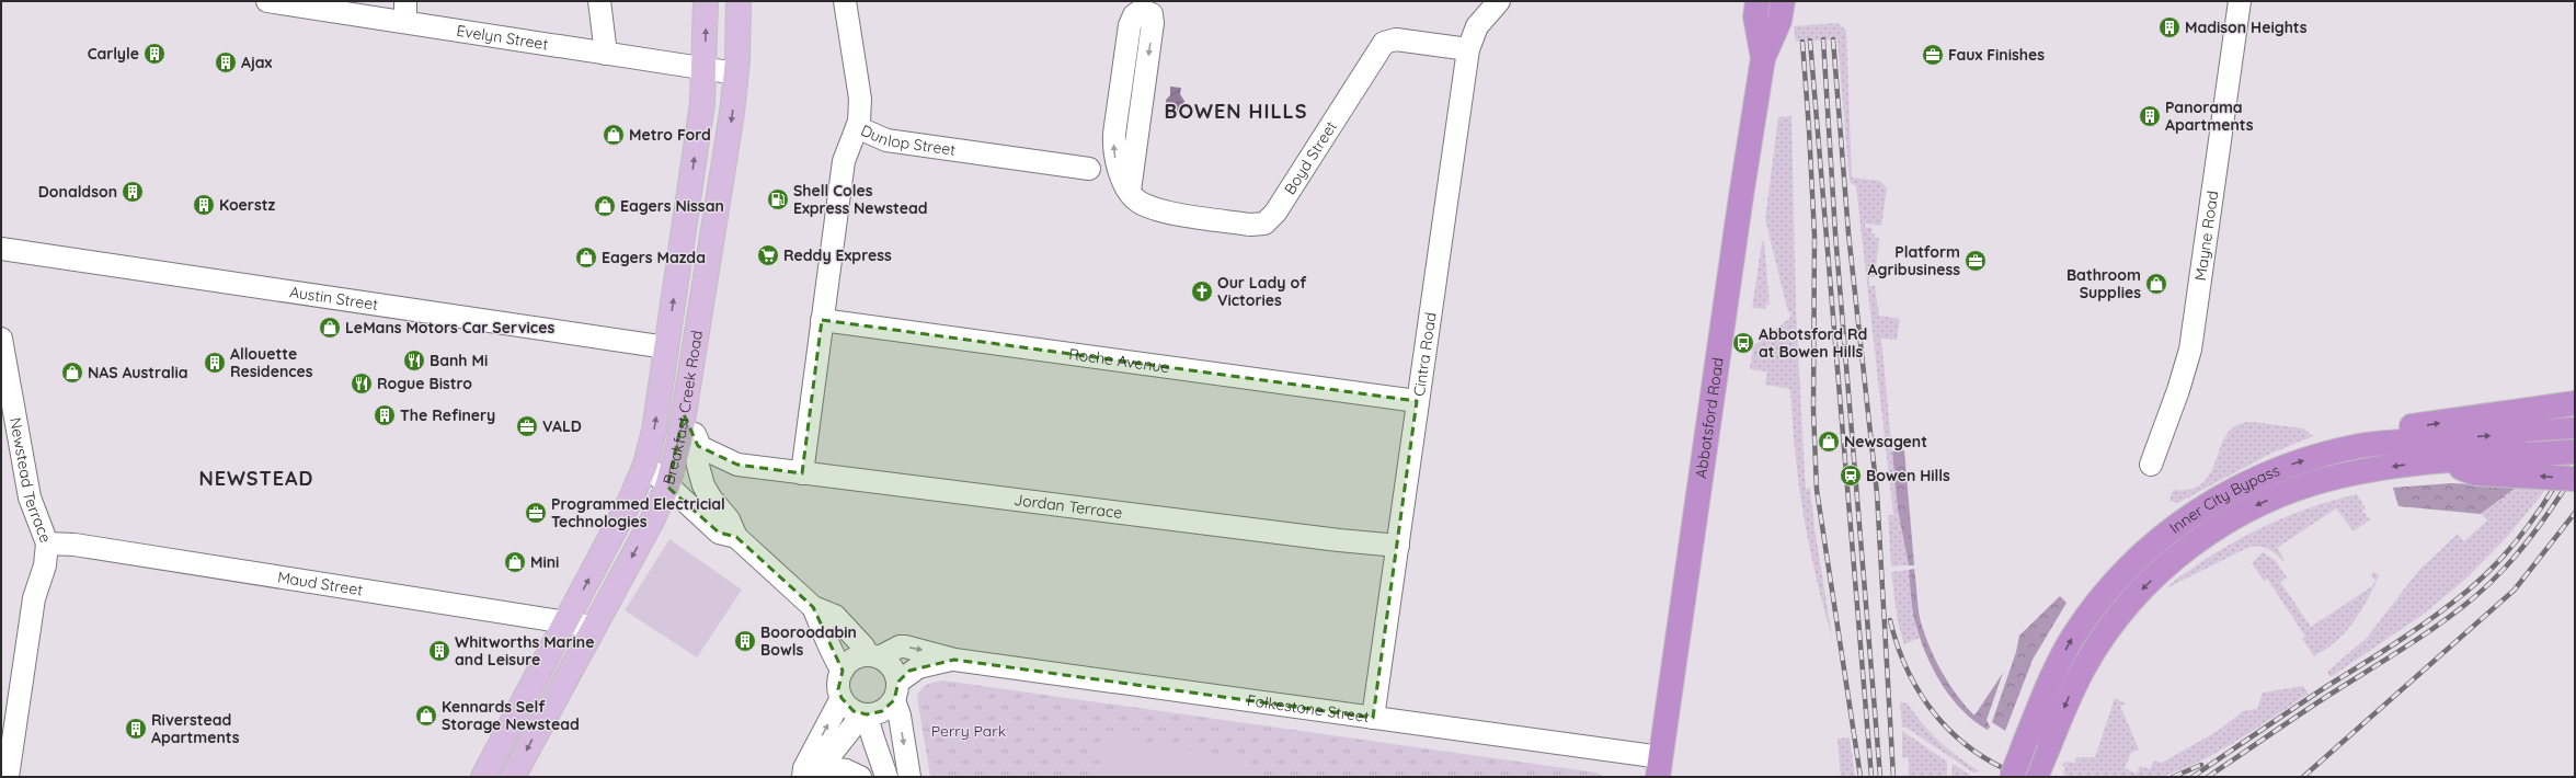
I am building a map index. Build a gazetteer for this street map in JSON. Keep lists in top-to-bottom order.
{
  "streets": {
    "highway": ["Abbotsford Road", "Inner City Bypass"],
    "main road": ["Breakfast Creek Road"],
    "street": [
      "Evelyn Street",
      "Dunlop Street",
      "Boyd Street",
      "Mayne Road",
      "Austin Street",
      "Cintra Road",
      "Roche Avenue",
      "Newstead Terrace",
      "Jordan Terrace",
      "Maud Street",
      "Folkestone Street"
    ]
  },
  "crossings": [
    ["Evelyn Street", "Breakfast Creek Road"],
    ["Boyd Street", "Cintra Road"],
    ["Austin Street", "Breakfast Creek Road"],
    ["Cintra Road", "Roche Avenue"],
    ["Cintra Road", "Jordan Terrace"],
    ["Cintra Road", "Folkestone Street"],
    ["Breakfast Creek Road", "Maud Street"],
    ["Abbotsford Road", "Folkestone Street"],
    ["Newstead Terrace", "Maud Street"]
  ],
  "districts": ["BOWEN HILLS", "NEWSTEAD"],
  "parks": ["Perry Park"],
  "places": {
    "building": [
      "Madison Heights",
      "Carlyle",
      "Ajax",
      "Panorama Apartments",
      "Donaldson",
      "Koerstz",
      "Allouette Residences",
      "The Refinery",
      "Booroodabin Bowls",
      "Whitworths Marine and Leisure",
      "Riverstead Apartments"
    ],
    "office": [
      "Faux Finishes",
      "Platform Agribusiness",
      "VALD",
      "Programmed Electricial Technologies"
    ],
    "shop": [
      "Metro Ford",
      "Eagers Nissan",
      "Eagers Mazda",
      "Bathroom Supplies",
      "LeMans Motors Car Services",
      "NAS Australia",
      "Newsagent",
      "Mini",
      "Kennards Self Storage Newstead"
    ],
    "fuel station": ["Shell Coles Express Newstead"],
    "supermarket": ["Reddy Express"],
    "church": ["Our Lady of Victories"],
    "bus stop": ["Abbotsford Rd at Bowen Hills"],
    "restaurant": ["Banh Mi", "Rogue Bistro"],
    "station": ["Bowen Hills"]
  }
}
